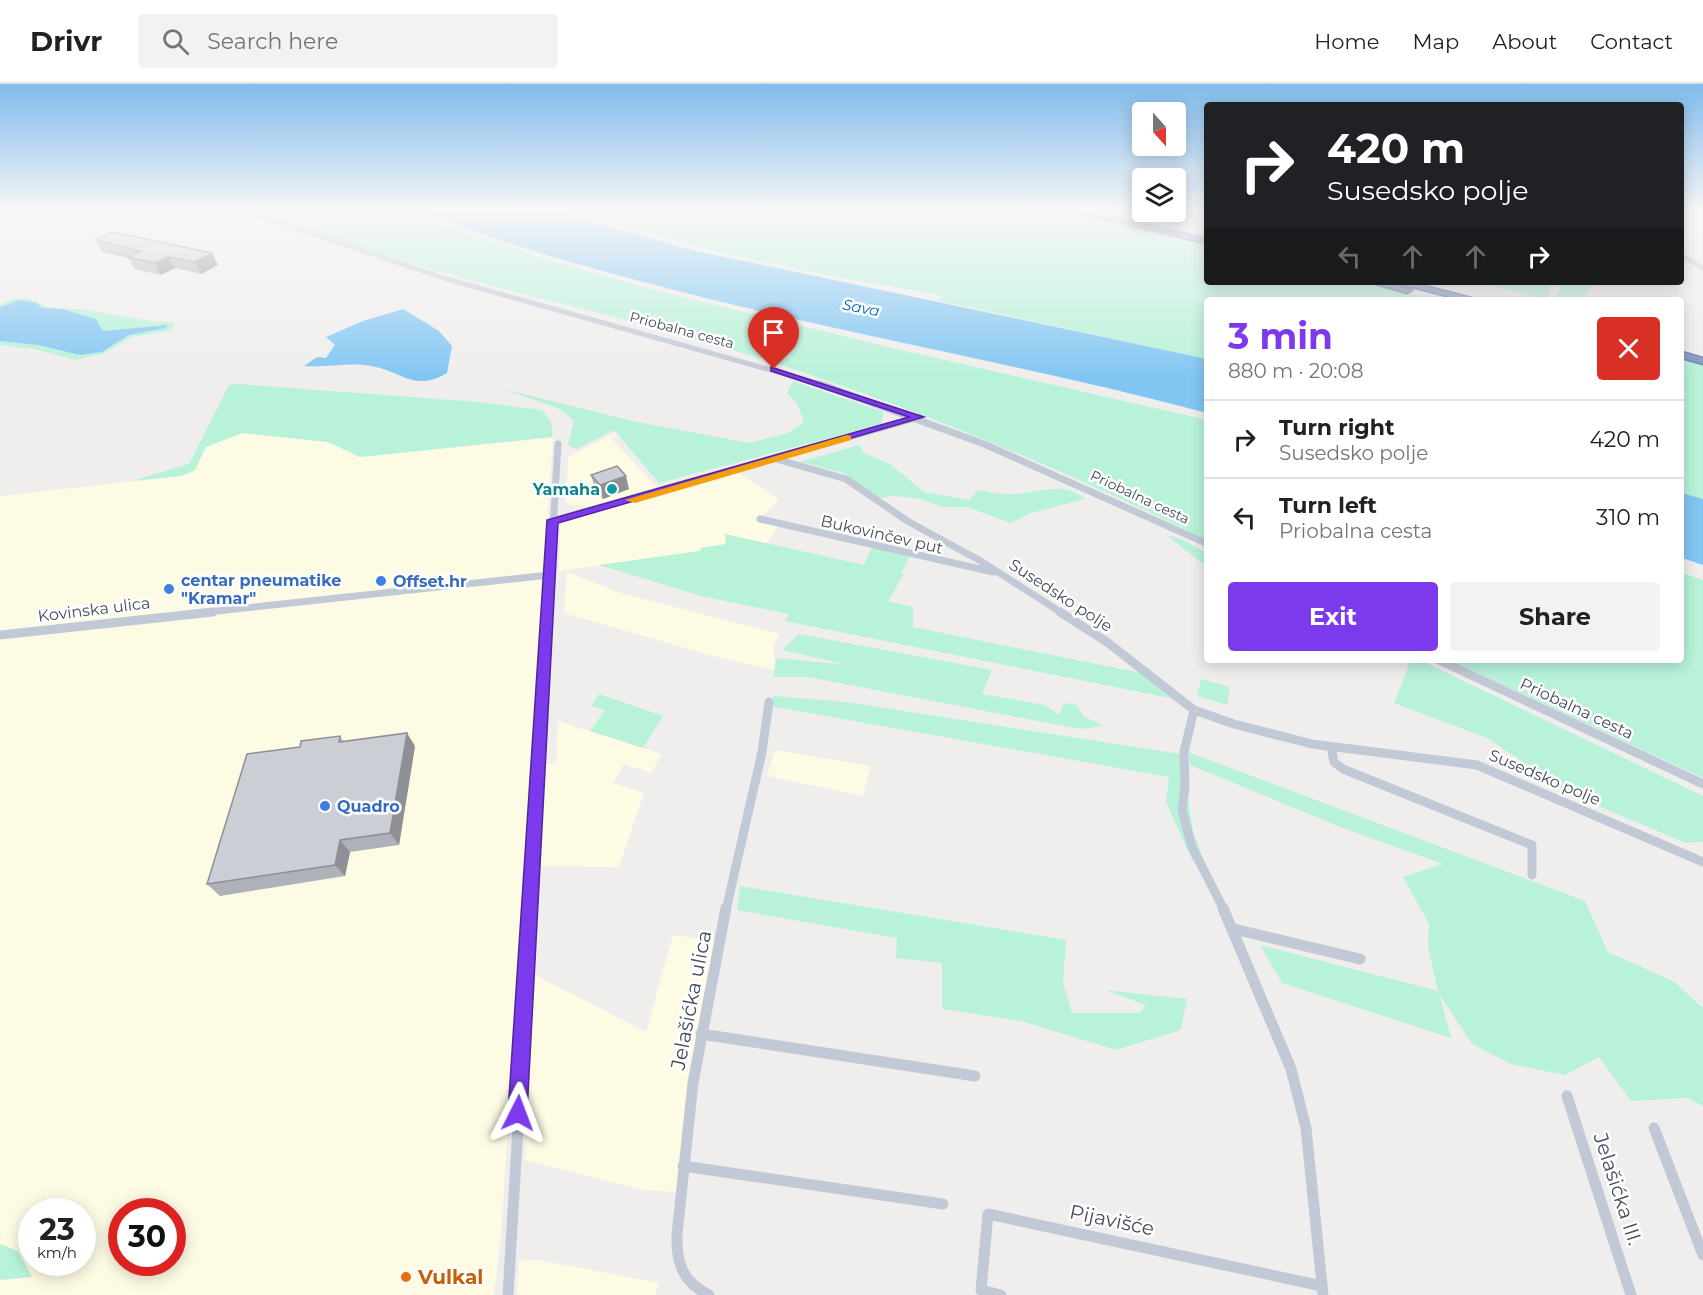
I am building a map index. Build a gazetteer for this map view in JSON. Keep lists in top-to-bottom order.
{
  "streets": {
    "street": [
      "Priobalna cesta",
      "Bukovinčev put",
      "Susedsko polje",
      "Kovinska ulica",
      "Jelašićka ulica",
      "Jelašićka III.",
      "Pijavišće"
    ]
  },
  "crossings": [
    ["Bukovinčev put", "Susedsko polje"],
    ["Susedsko polje", "Pijavišće"]
  ],
  "water": ["Sava"],
  "places": [
    "Yamaha",
    "Offset.hr",
    "centar pneumatike \"Kramar\"",
    "Quadro",
    "Vulkal"
  ],
  "north": "bottom",
  "page": {
    "header": "Drivr",
    "search": "Search here",
    "nav": [
      "Home",
      "Map",
      "About",
      "Contact"
    ],
    "turn": ["420 m", "Susedsko polje"],
    "heading": ["3 min", "880 m · 20:08"],
    "list": [
      {
        "name": "Turn right",
        "note": "Susedsko polje",
        "value": "420 m"
      },
      {
        "name": "Turn left",
        "note": "Priobalna cesta",
        "value": "310 m"
      }
    ],
    "buttons": ["Exit", "Share"],
    "speed": "23 km/h",
    "limit": "30"
  }
}
